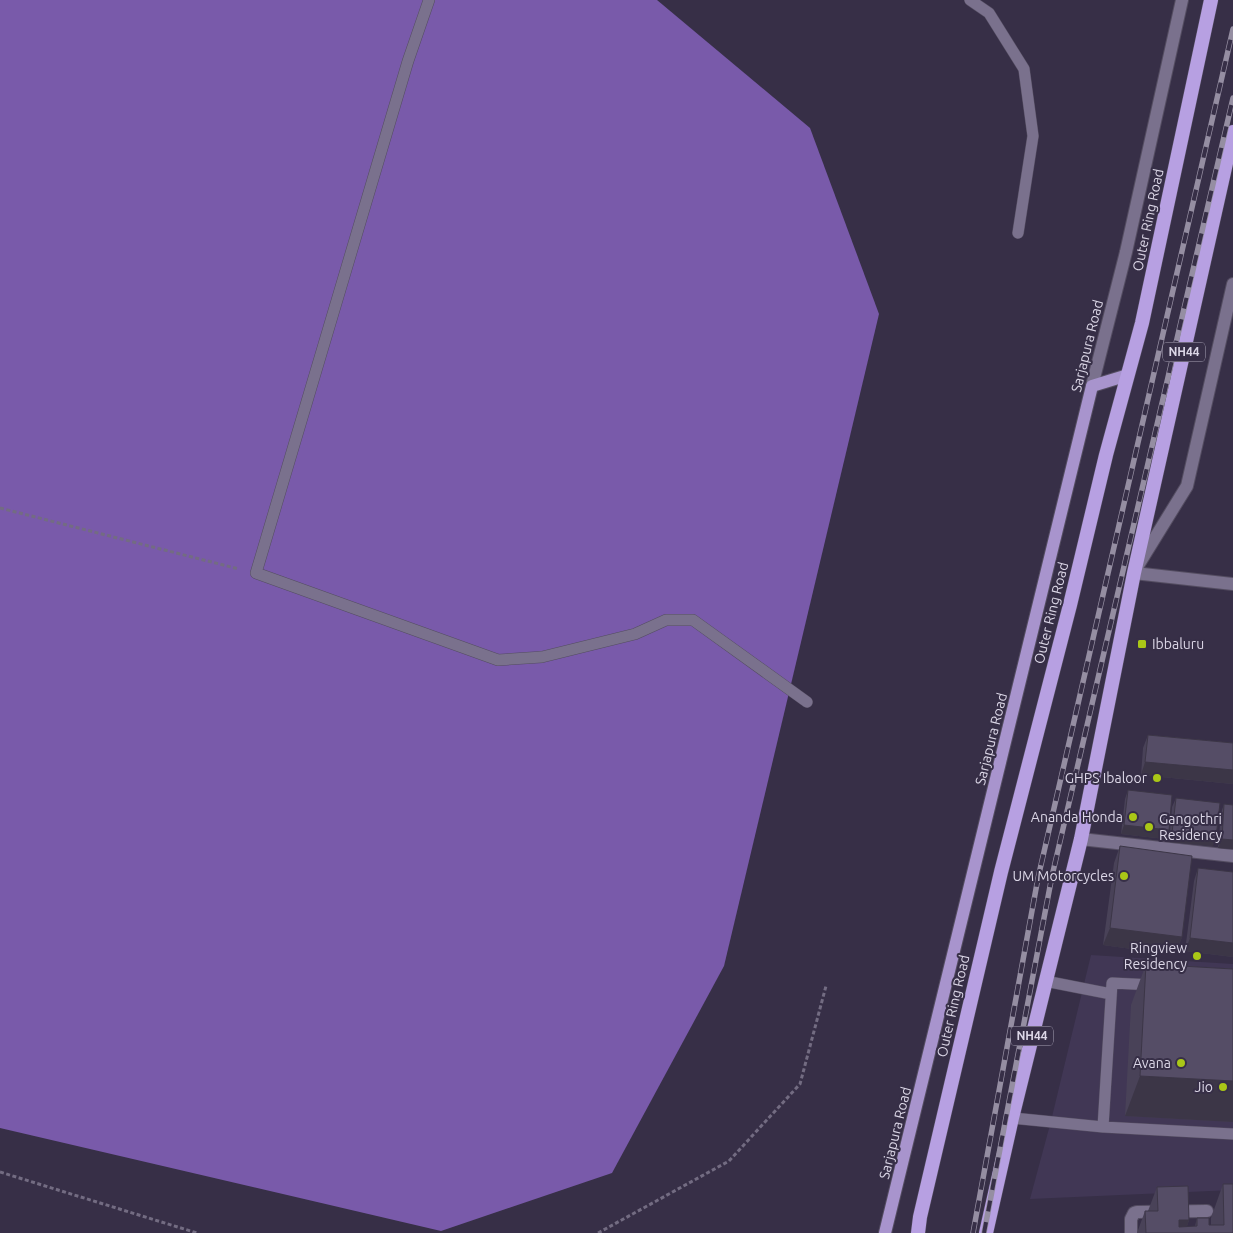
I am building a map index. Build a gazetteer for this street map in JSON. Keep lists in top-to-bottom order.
{
  "streets": {
    "highway": ["Outer Ring Road", "NH44"],
    "main road": ["Sarjapura Road"]
  },
  "places": {
    "transit": ["Ibbaluru"],
    "other": [
      "GHPS Ibaloor",
      "Ananda Honda",
      "Gangothri Residency",
      "UM Motorcycles",
      "Ringview Residency",
      "Avana",
      "Jio"
    ]
  }
}
